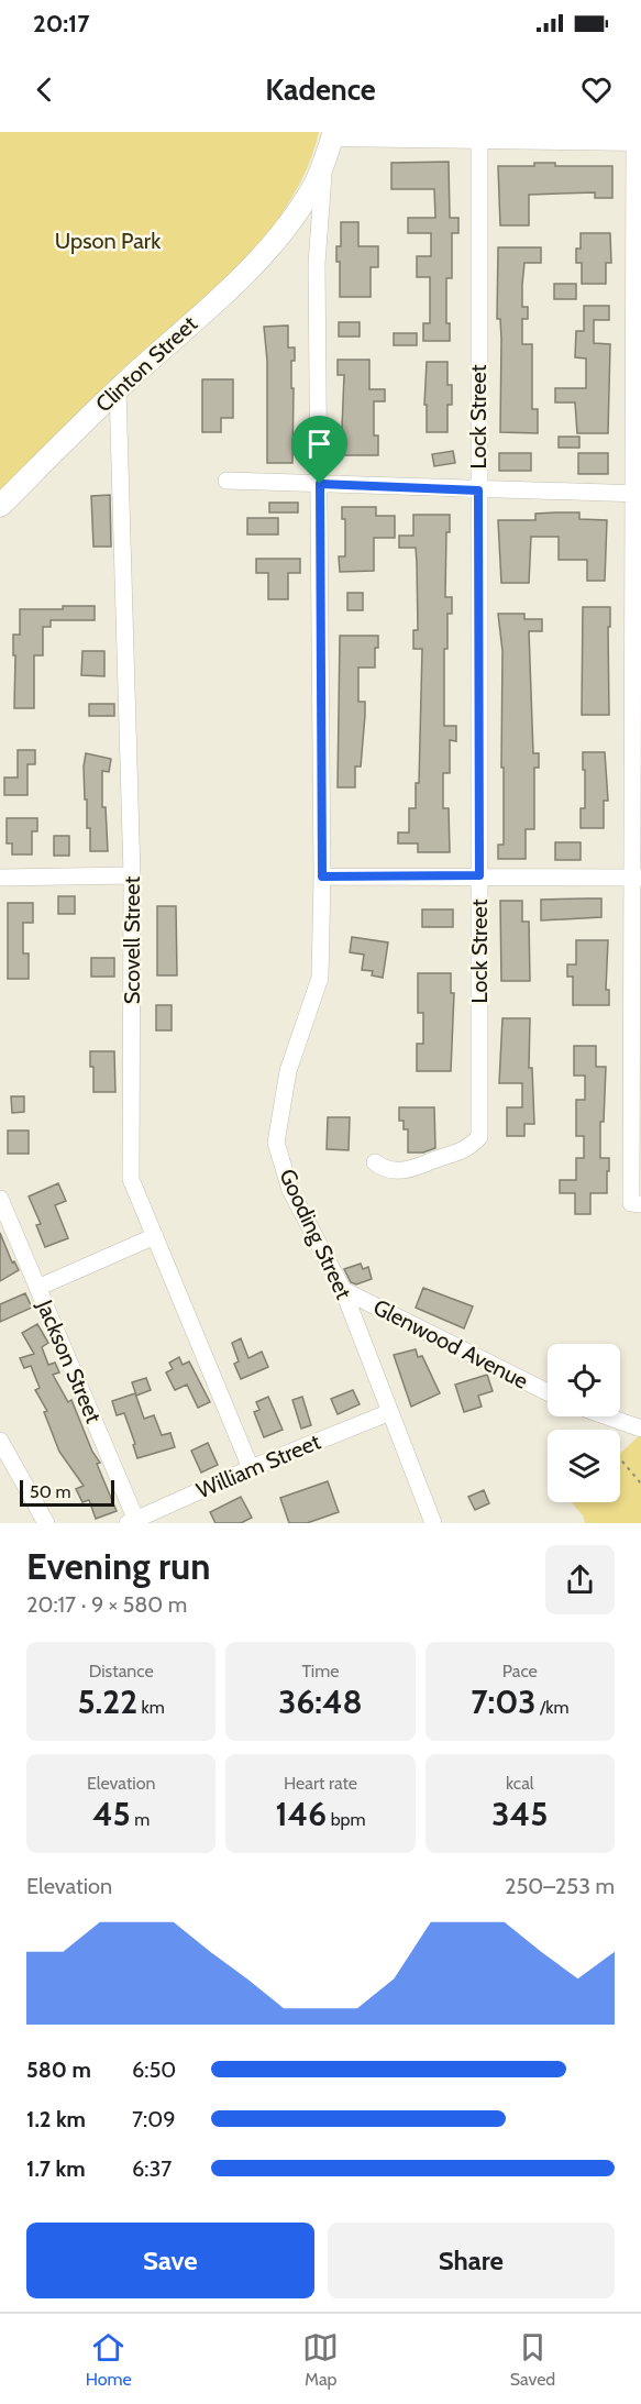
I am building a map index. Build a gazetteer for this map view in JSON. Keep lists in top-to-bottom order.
{
  "streets": {
    "main road": ["Clinton Street", "Gooding Street"],
    "street": [
      "Lock Street",
      "Scovell Street",
      "Glenwood Avenue",
      "Jackson Street",
      "William Street"
    ]
  },
  "crossings": [
    ["Clinton Street", "Scovell Street"],
    ["Clinton Street", "Gooding Street"],
    ["Scovell Street", "William Street"],
    ["Gooding Street", "Glenwood Avenue"],
    ["Gooding Street", "William Street"],
    ["Jackson Street", "William Street"]
  ],
  "parks": ["Upson Park"],
  "scale_bar": "50 m",
  "page": {
    "status": "20:17",
    "header": "Kadence",
    "scale": "50 m",
    "heading": ["Evening run", "20:17 · 9 × 580 m"],
    "stats": [
      ["Distance", "5.22 km"],
      ["Time", "36:48"],
      ["Pace", "7:03 /km"],
      ["Elevation", "45 m"],
      ["Heart rate", "146 bpm"],
      ["kcal", "345"]
    ],
    "chart": ["Elevation", "250–253 m"],
    "list": [
      {
        "name": "580 m",
        "note": "6:50"
      },
      {
        "name": "1.2 km",
        "note": "7:09"
      },
      {
        "name": "1.7 km",
        "note": "6:37"
      }
    ],
    "buttons": ["Save", "Share"],
    "tabs": ["Home", "Map", "Saved"]
  }
}
